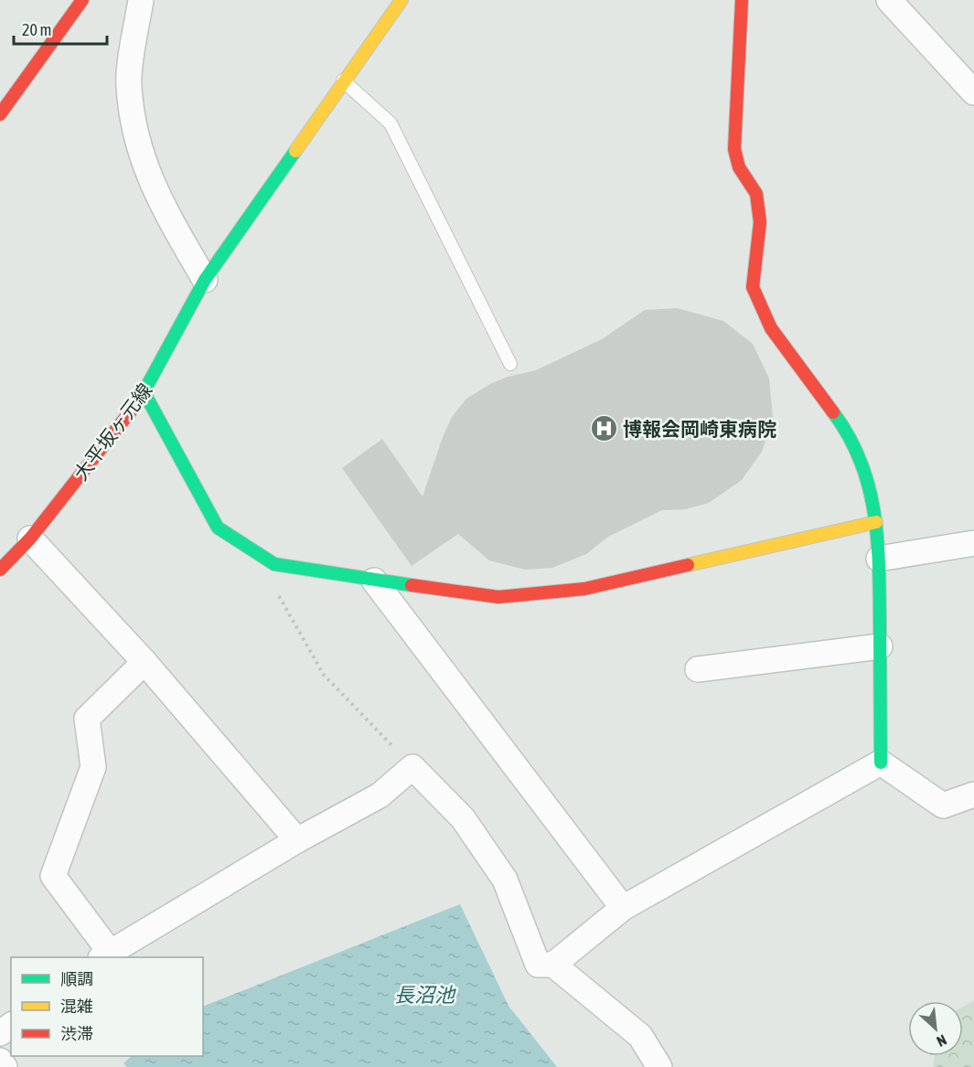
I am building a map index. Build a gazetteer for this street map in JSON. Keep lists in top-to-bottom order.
{
  "streets": {
    "street": ["大平坂ヶ元線"]
  },
  "water": ["長沼池"],
  "places": {
    "hospital": ["博報会岡崎東病院"]
  },
  "legend": ["順調", "混雑", "渋滞"],
  "scale_bar": "20 m",
  "north": "bottom right"
}
